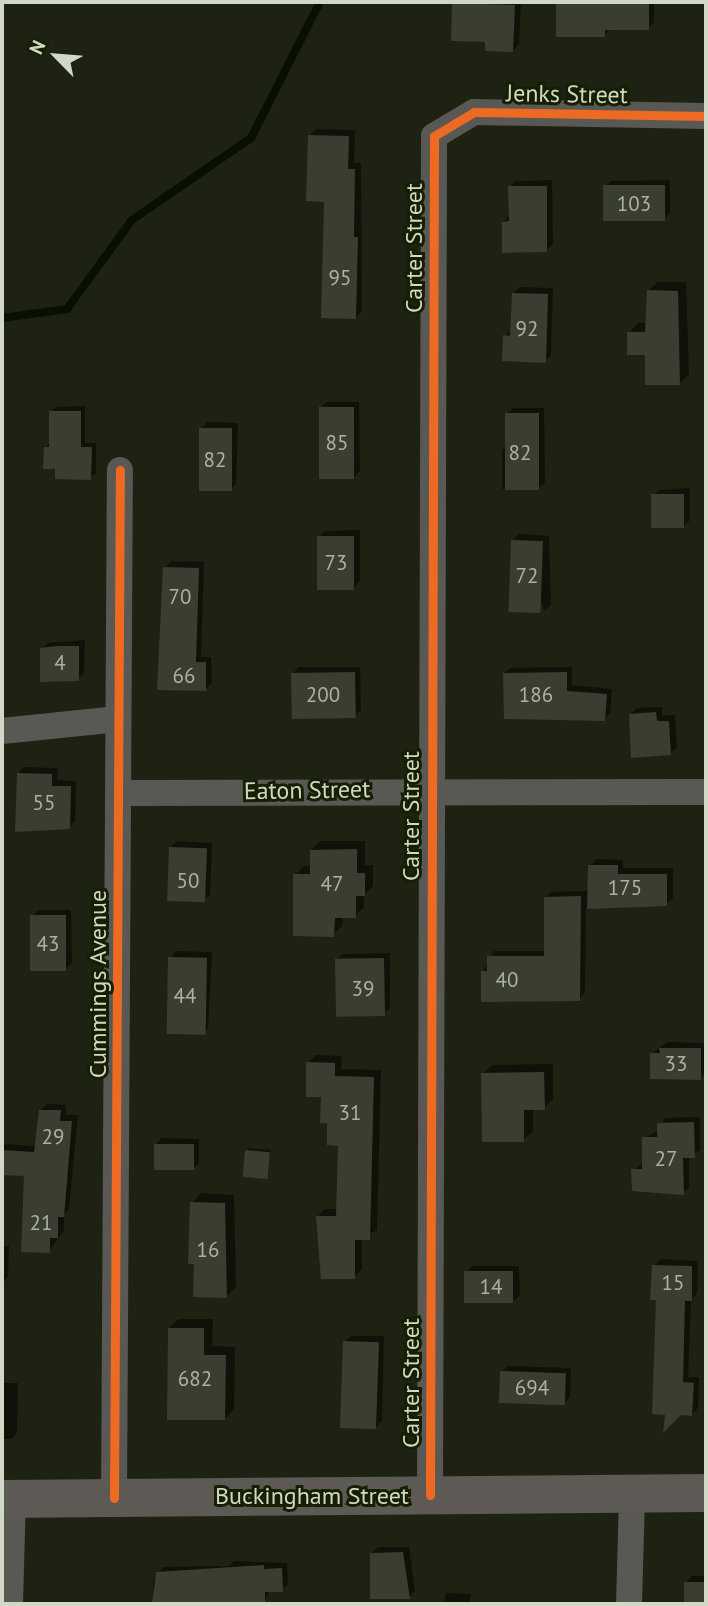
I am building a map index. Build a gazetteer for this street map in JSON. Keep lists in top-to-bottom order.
{
  "streets": {
    "main road": ["Buckingham Street"],
    "street": [
      "Jenks Street",
      "Carter Street",
      "Eaton Street",
      "Cummings Avenue"
    ]
  },
  "crossings": [
    ["Jenks Street", "Carter Street"],
    ["Carter Street", "Eaton Street"],
    ["Carter Street", "Buckingham Street"],
    ["Eaton Street", "Cummings Avenue"],
    ["Cummings Avenue", "Buckingham Street"]
  ],
  "house_numbers": [
    "103",
    "95",
    "92",
    "85",
    "82",
    "82",
    "73",
    "72",
    "70",
    "4",
    "66",
    "200",
    "186",
    "55",
    "50",
    "47",
    "175",
    "43",
    "40",
    "39",
    "44",
    "33",
    "31",
    "29",
    "27",
    "21",
    "16",
    "15",
    "14",
    "682",
    "694"
  ],
  "north": "top left"
}
